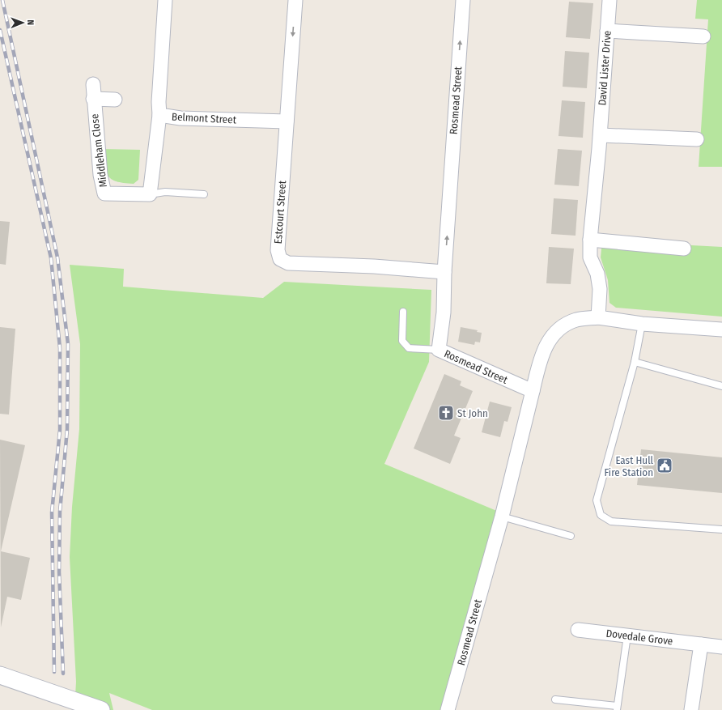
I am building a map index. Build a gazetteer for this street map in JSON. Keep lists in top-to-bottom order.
{
  "streets": {
    "street": [
      "David Lister Drive",
      "Rosmead Street",
      "Belmont Street",
      "Middleham Close",
      "Estcourt Street",
      "Dovedale Grove"
    ]
  },
  "crossings": [
    ["Rosmead Street", "Estcourt Street"],
    ["Belmont Street", "Estcourt Street"]
  ],
  "places": {
    "church": ["St John"],
    "public building": ["East Hull Fire Station"]
  },
  "north": "right"
}
